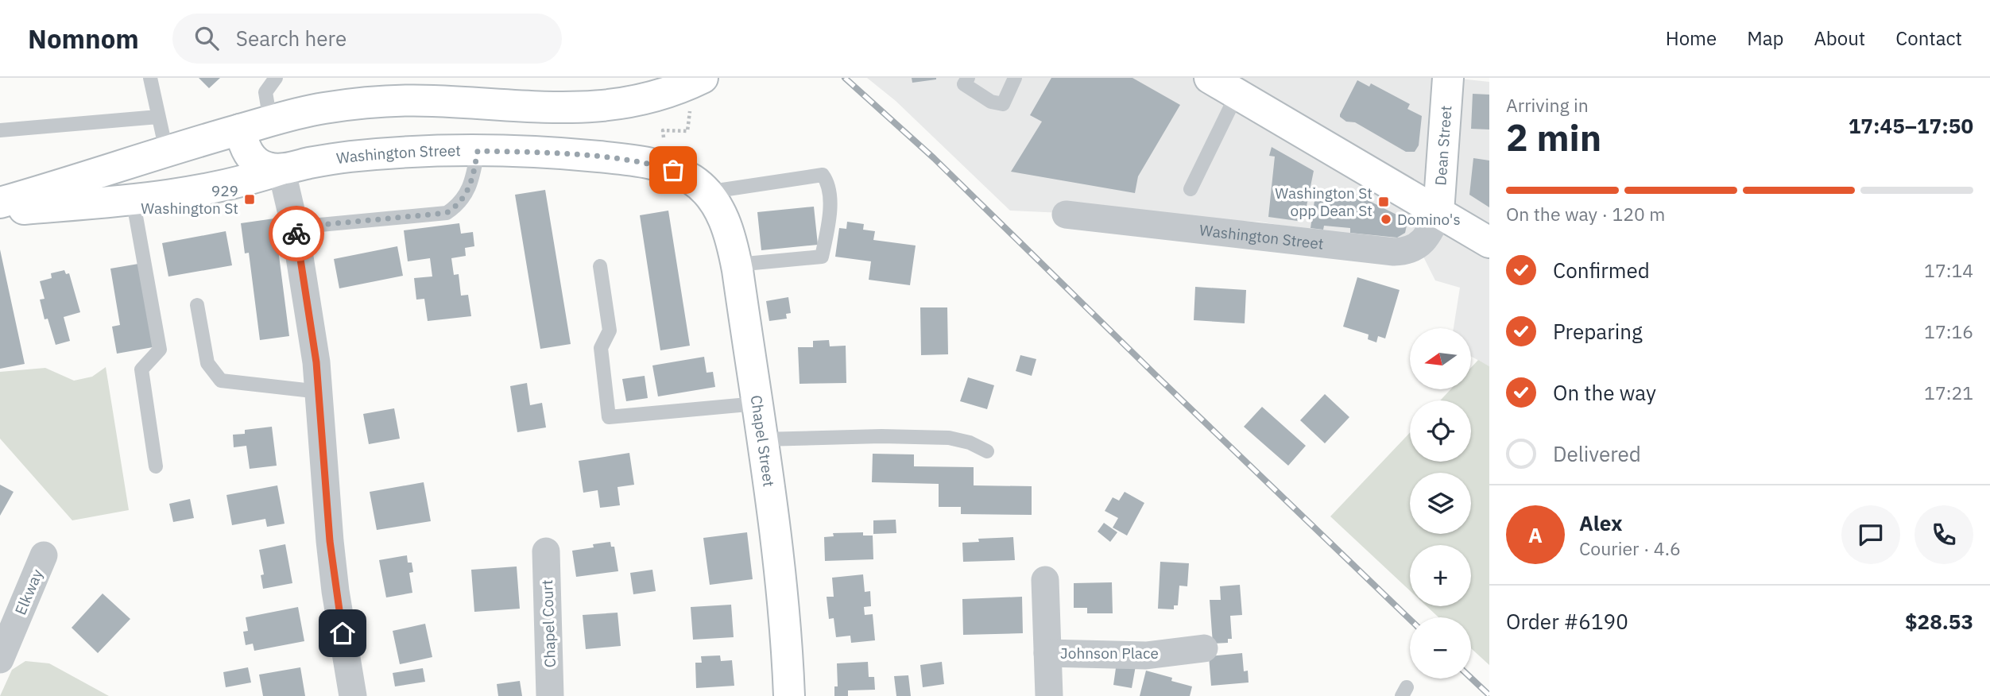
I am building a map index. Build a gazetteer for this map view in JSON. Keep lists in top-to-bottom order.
{
  "streets": {
    "main road": ["Dean Street", "Washington Street", "Chapel Street"],
    "street": ["Elkway", "Chapel Court", "Johnson Place"]
  },
  "crossings": [
    ["Dean Street", "Washington Street"],
    ["Washington Street", "Chapel Street"]
  ],
  "places": {
    "transit": ["929 Washington St", "Washington St opp Dean St"],
    "other": ["Domino's"]
  },
  "north": "left",
  "page": {
    "header": "Nomnom",
    "search": "Search here",
    "nav": [
      "Home",
      "Map",
      "About",
      "Contact"
    ],
    "heading": ["2 min", "Arriving in", "17:45–17:50"],
    "panel": [
      "Alex",
      "Courier · 4.6",
      "Order #6190",
      "$28.53"
    ],
    "bar": "On the way · 120 m",
    "list": [
      ["Confirmed", "17:14"],
      ["Preparing", "17:16"],
      ["On the way", "17:21"],
      "Delivered"
    ],
    "map_buttons": ["+", "−"],
    "round": "A"
  }
}
